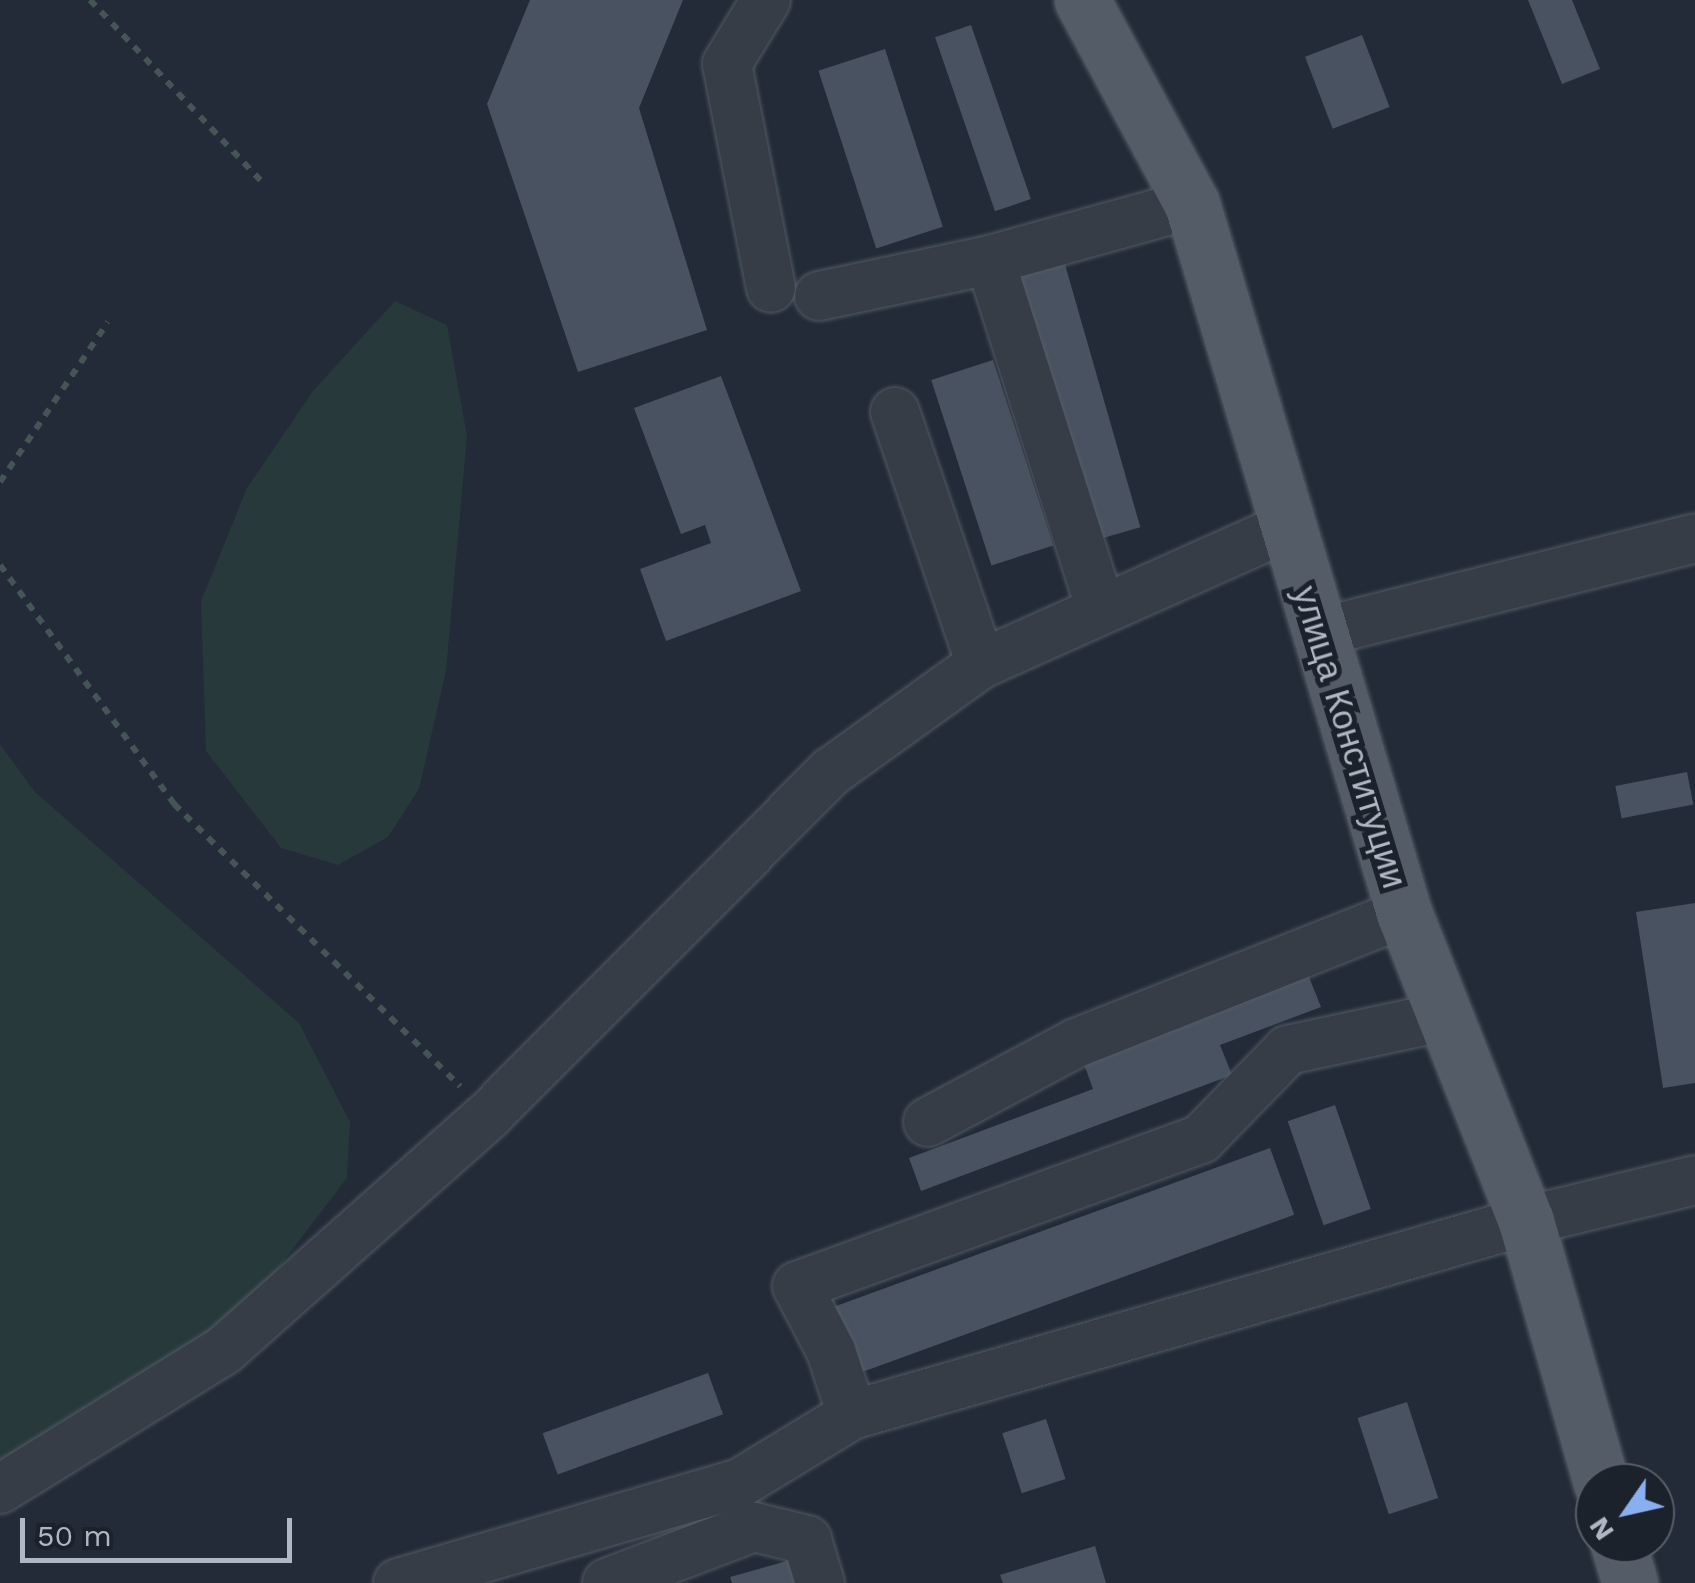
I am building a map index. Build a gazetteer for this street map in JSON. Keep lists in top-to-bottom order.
{
  "streets": {
    "main road": ["улица Конституции"]
  },
  "scale_bar": "50 m",
  "north": "bottom left"
}
